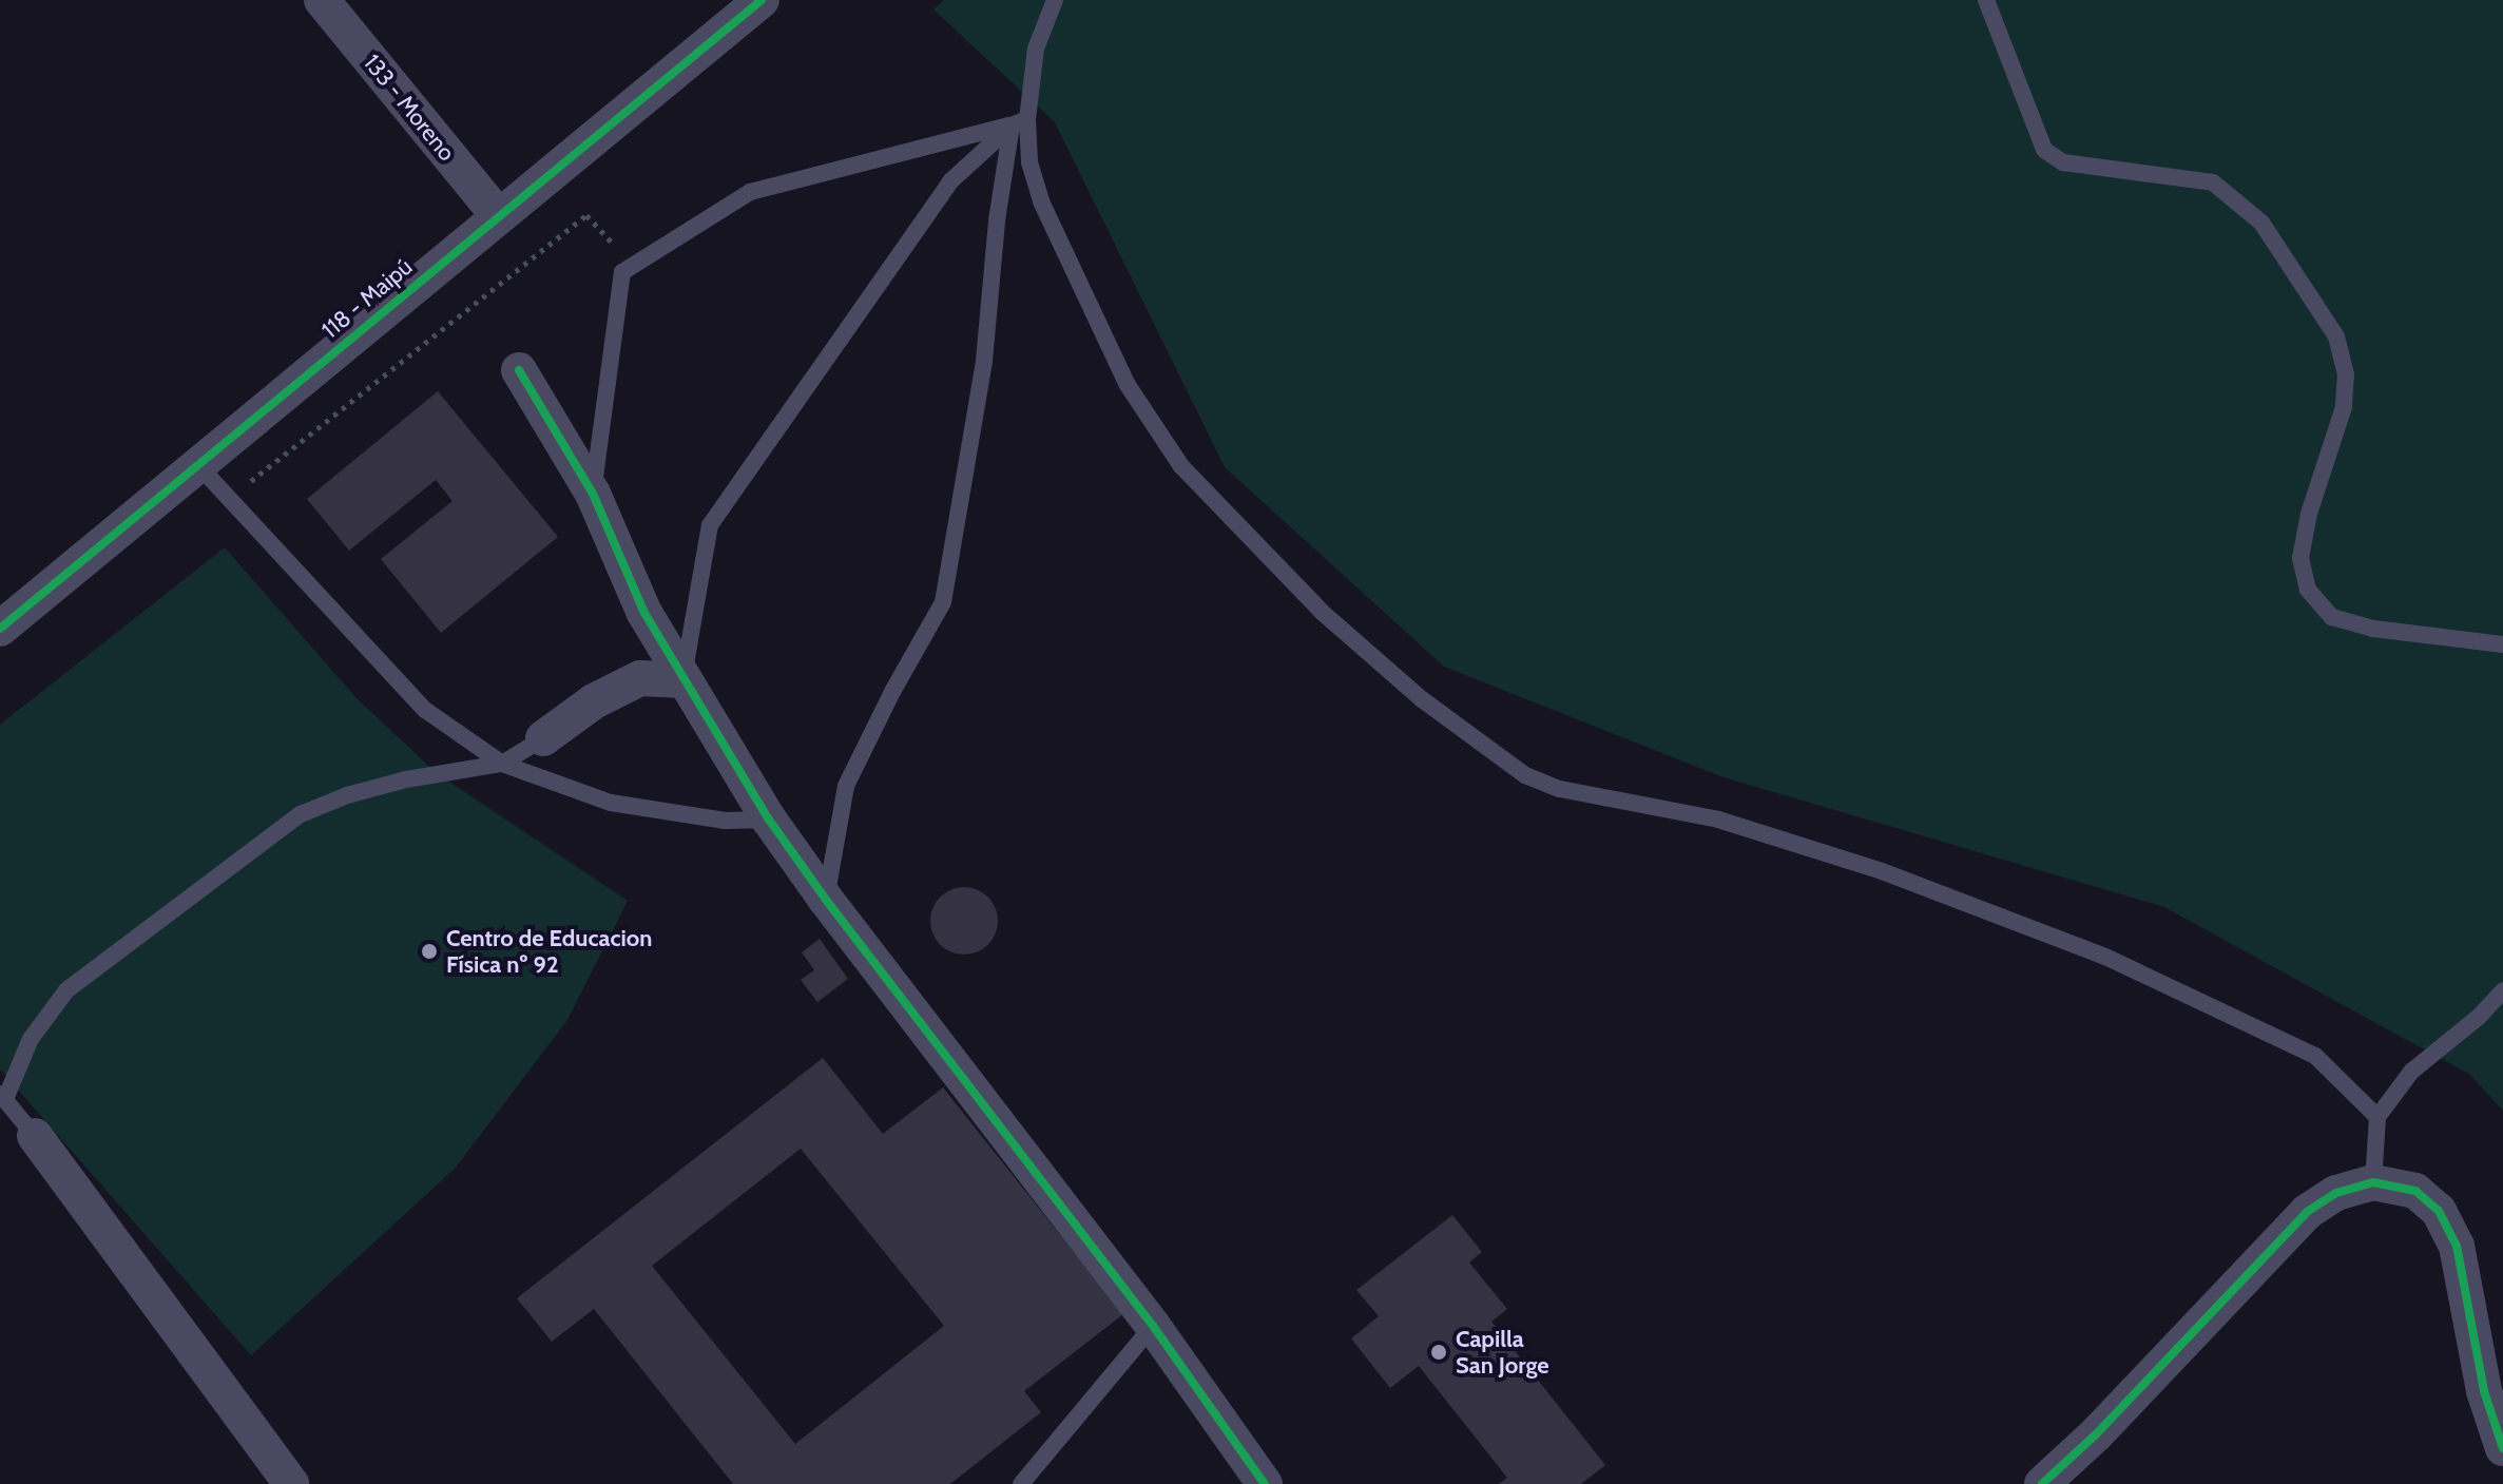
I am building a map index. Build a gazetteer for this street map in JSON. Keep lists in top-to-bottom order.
{
  "streets": {
    "street": ["133 - Moreno", "118 - Maipú"]
  },
  "crossings": [
    ["133 - Moreno", "118 - Maipú"]
  ],
  "places": ["Centro de Educacion Física nº 92", "Capilla San Jorge"]
}
